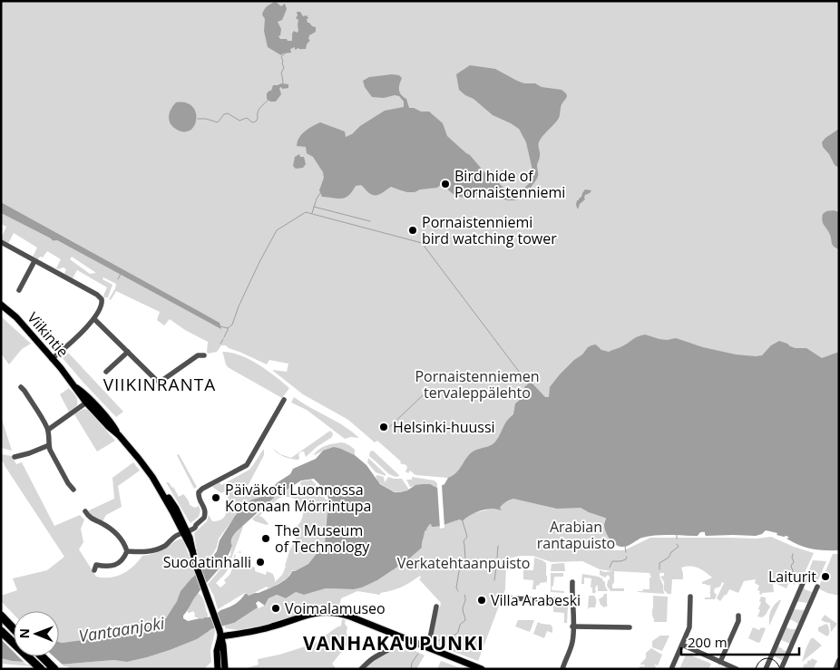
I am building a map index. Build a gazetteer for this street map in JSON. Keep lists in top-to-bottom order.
{
  "streets": {
    "main road": ["Viikintie"]
  },
  "districts": ["VIIKINRANTA", "VANHAKAUPUNKI"],
  "water": ["Vantaanjoki"],
  "parks": ["Pornaistenniemen tervaleppälehto", "Arabian rantapuisto", "Verkatehtaanpuisto"],
  "places": [
    "Bird hide of Pornaistenniemi",
    "Pornaistenniemi bird watching tower",
    "Helsinki-huussi",
    "Päiväkoti Luonnossa Kotonaan Mörrintupa",
    "The Museum of Technology",
    "Suodatinhalli",
    "Laiturit",
    "Villa Arabeski",
    "Voimalamuseo"
  ],
  "scale_bar": "200 m",
  "north": "left"
}
